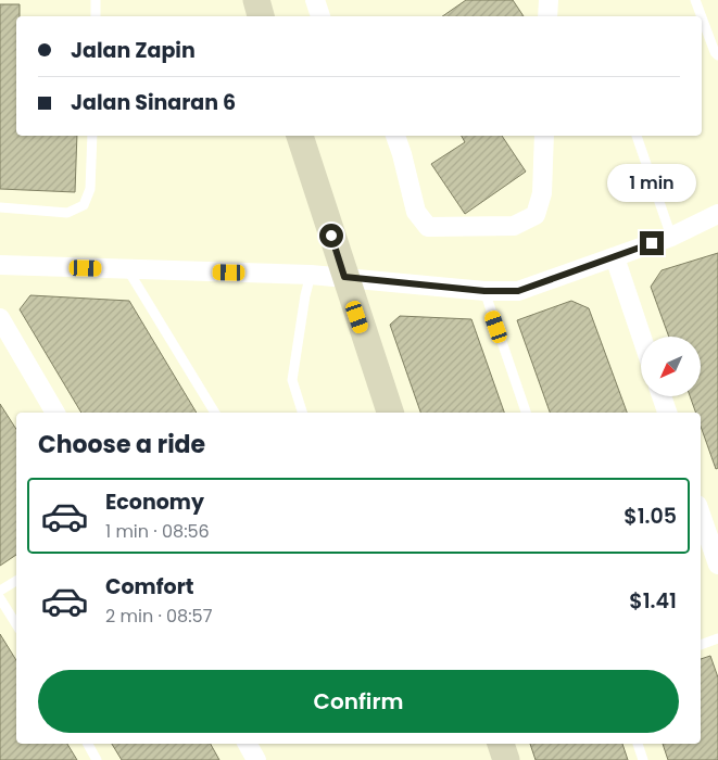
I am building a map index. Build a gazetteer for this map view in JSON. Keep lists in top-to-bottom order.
{
  "north": "bottom left",
  "page": {
    "banner": ["Jalan Zapin", "Jalan Sinaran 6"],
    "bubble": "1 min",
    "heading": "Choose a ride",
    "list": [
      {
        "name": "Economy",
        "note": "1 min · 08:56",
        "value": "$1.05"
      },
      {
        "name": "Comfort",
        "note": "2 min · 08:57",
        "value": "$1.41"
      }
    ],
    "buttons": "Confirm"
  }
}
